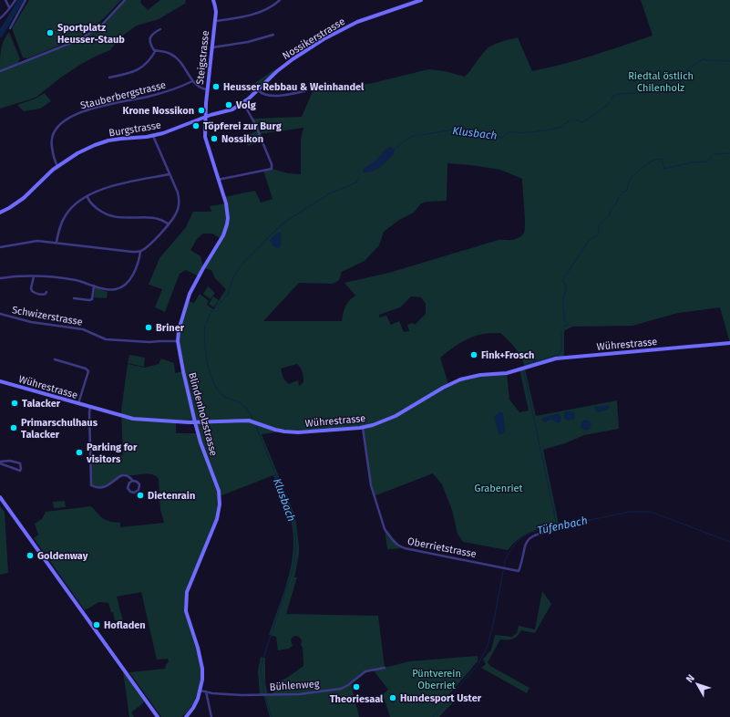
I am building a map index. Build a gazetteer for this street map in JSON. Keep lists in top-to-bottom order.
{
  "streets": {
    "street": [
      "Nossikerstrasse",
      "Steigstrasse",
      "Stauberbergstrasse",
      "Burgstrasse",
      "Schwizerstrasse",
      "Wührestrasse",
      "Blindenholzstrasse",
      "Oberrietstrasse",
      "Bühlenweg"
    ]
  },
  "crossings": [
    ["Nossikerstrasse", "Steigstrasse"],
    ["Nossikerstrasse", "Burgstrasse"],
    ["Nossikerstrasse", "Blindenholzstrasse"],
    ["Steigstrasse", "Burgstrasse"],
    ["Steigstrasse", "Blindenholzstrasse"],
    ["Stauberbergstrasse", "Burgstrasse"],
    ["Burgstrasse", "Blindenholzstrasse"],
    ["Schwizerstrasse", "Blindenholzstrasse"],
    ["Wührestrasse", "Blindenholzstrasse"],
    ["Wührestrasse", "Oberrietstrasse"],
    ["Blindenholzstrasse", "Bühlenweg"]
  ],
  "water": ["Klusbach", "Tüfenbach"],
  "parks": ["Riedtal östlich Chilenholz", "Grabenriet", "Püntverein Oberriet"],
  "places": [
    "Sportplatz Heusser-Staub",
    "Heusser Rebbau & Weinhandel",
    "Volg",
    "Krone Nossikon",
    "Töpferei zur Burg",
    "Nossikon",
    "Briner",
    "Fink+Frosch",
    "Talacker",
    "Primarschulhaus Talacker",
    "Parking for visitors",
    "Dietenrain",
    "Goldenway",
    "Hofladen",
    "Theoriesaal",
    "Hundesport Uster"
  ],
  "north": "top left"
}
